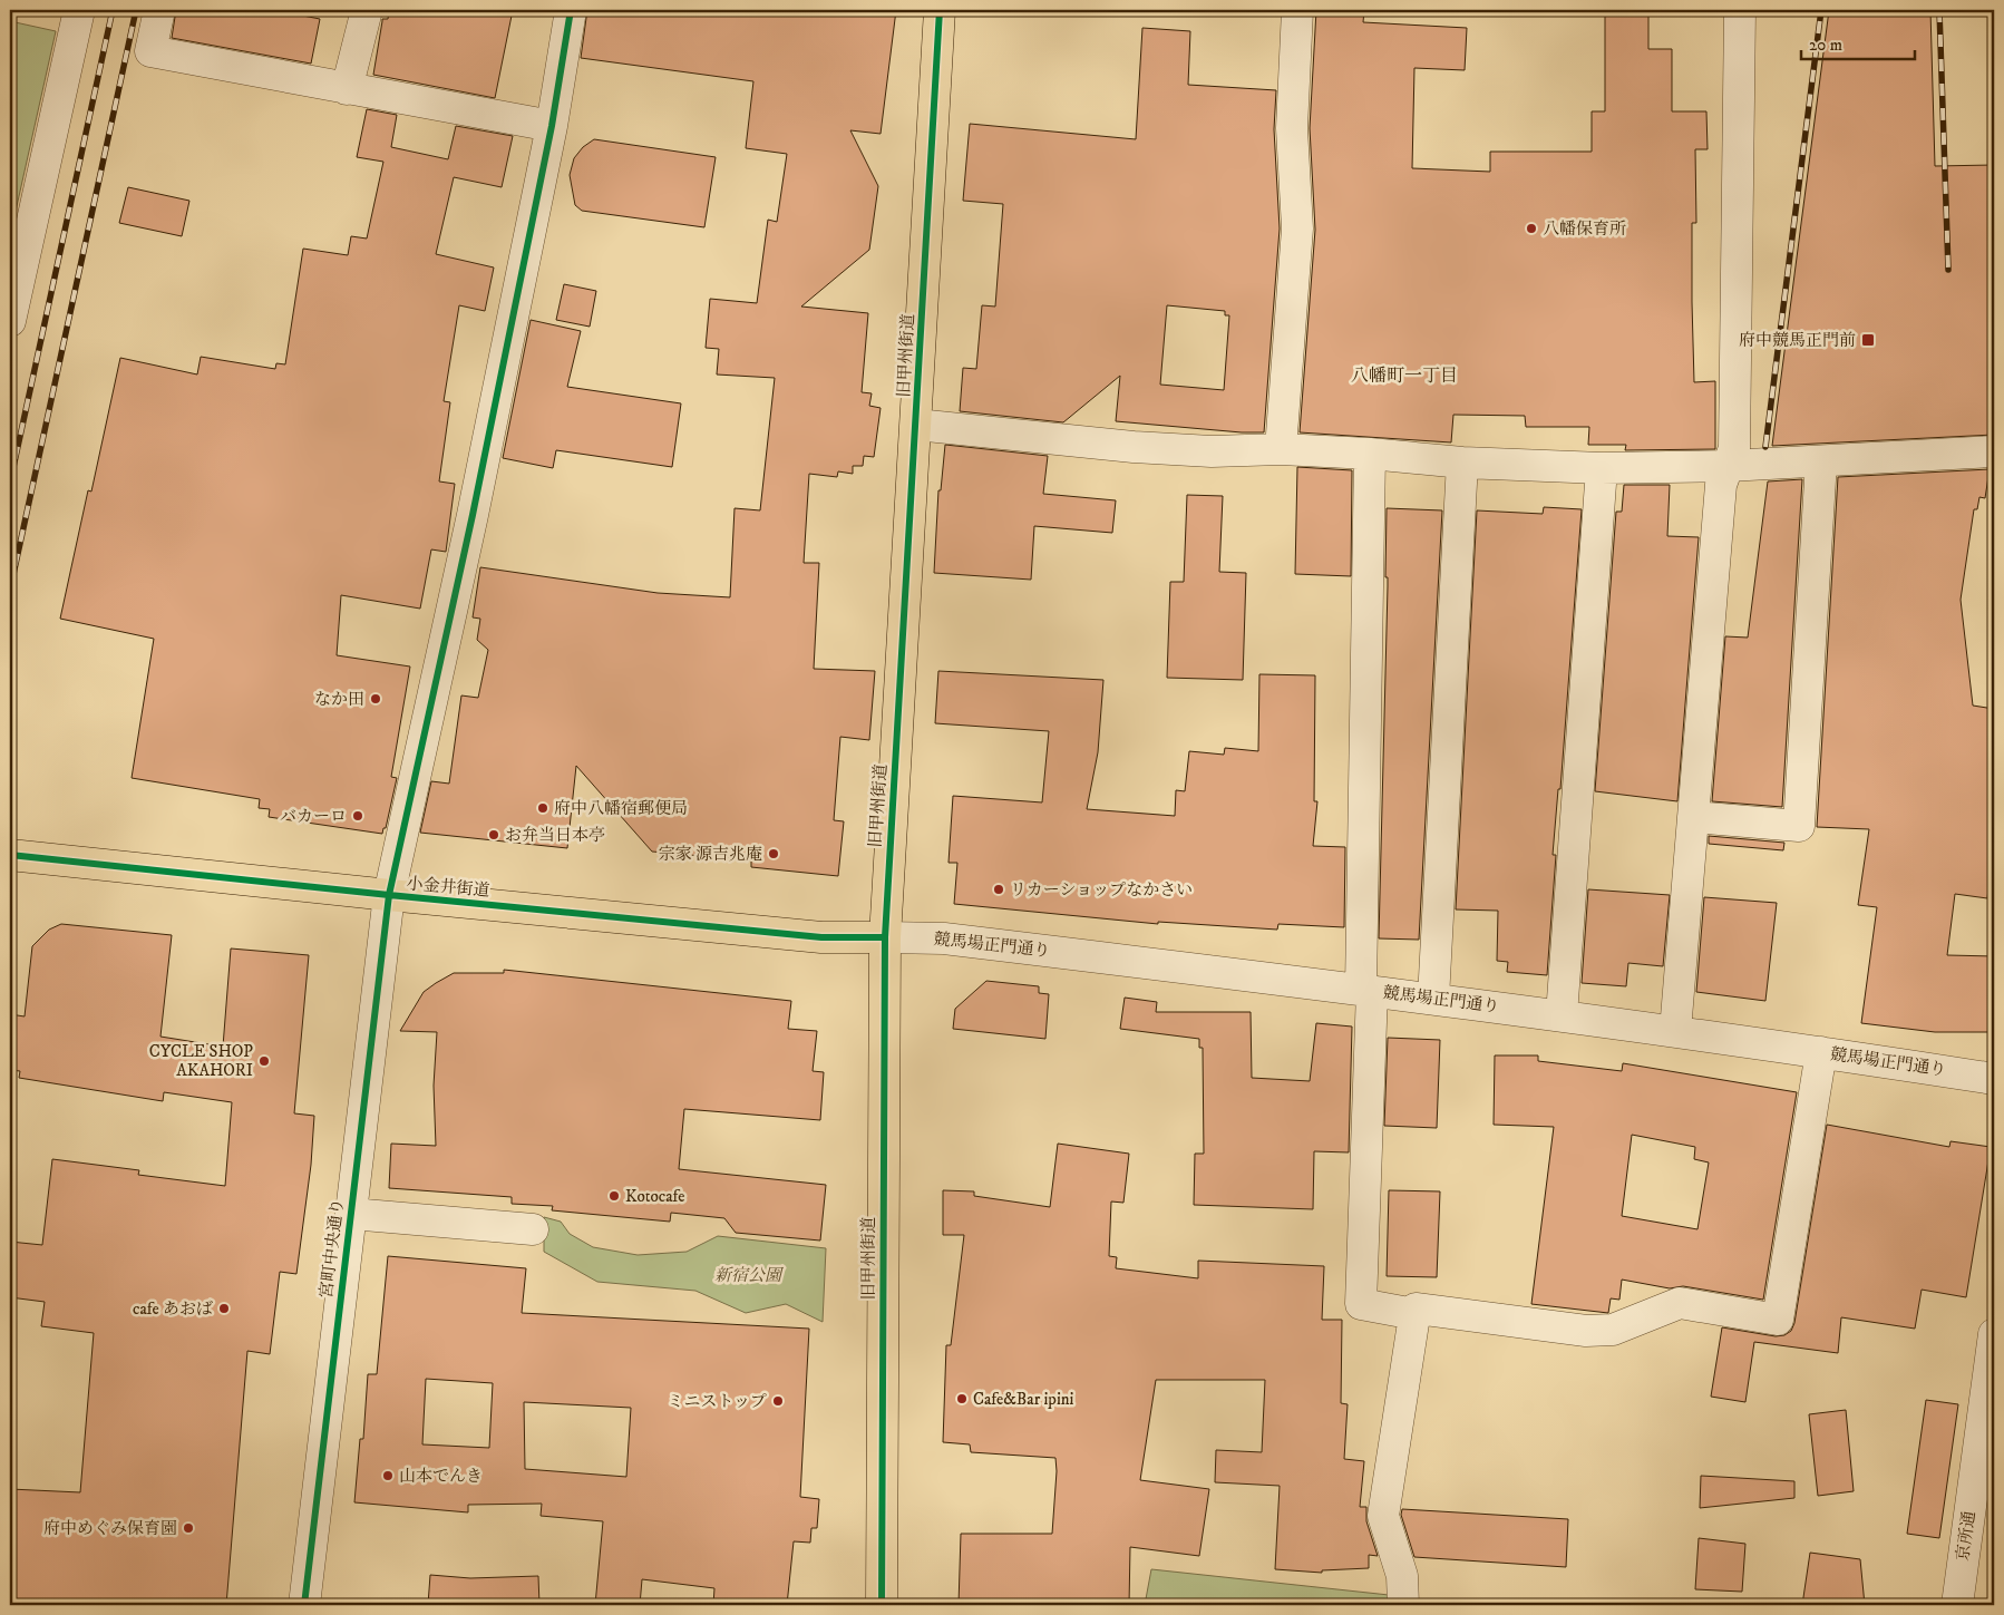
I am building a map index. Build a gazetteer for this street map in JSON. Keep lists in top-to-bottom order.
{
  "streets": {
    "main road": ["旧甲州街道", "小金井街道"],
    "street": ["競馬場正門通り", "宮町中央通り", "京所通"]
  },
  "crossings": [
    ["旧甲州街道", "小金井街道"],
    ["旧甲州街道", "競馬場正門通り"],
    ["小金井街道", "競馬場正門通り"],
    ["小金井街道", "宮町中央通り"]
  ],
  "districts": ["八幡町一丁目"],
  "parks": ["新宿公園"],
  "places": {
    "other": [
      "八幡保育所",
      "なか田",
      "府中八幡宿郵便局",
      "バカーロ",
      "お弁当日本亭",
      "宗家 源吉兆庵",
      "リカーショップなかさい",
      "CYCLE SHOP AKAHORI",
      "Kotocafe",
      "cafe あおば",
      "Cafe&Bar ipini",
      "ミニストップ",
      "山本でんき",
      "府中めぐみ保育園"
    ],
    "transit": ["府中競馬正門前"]
  },
  "scale_bar": "20 m"
}
